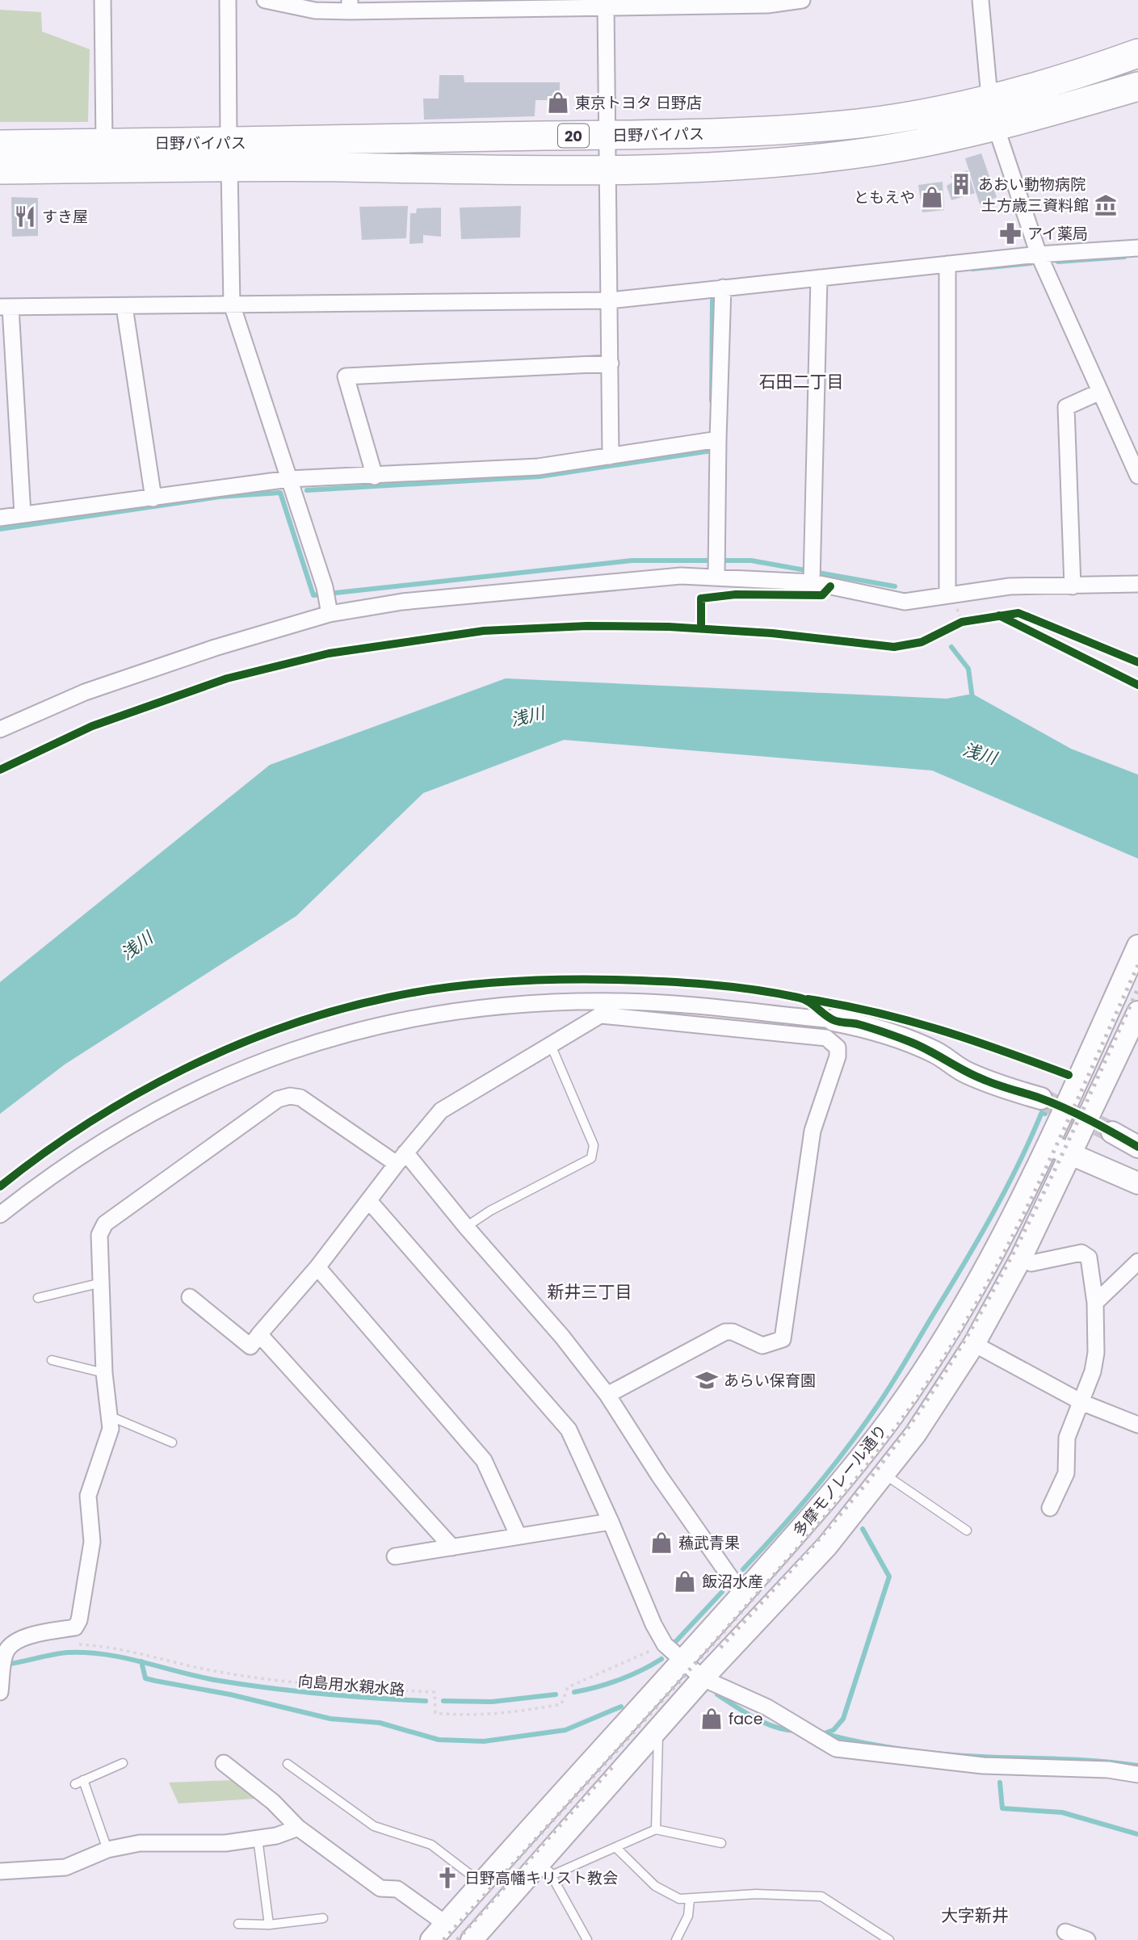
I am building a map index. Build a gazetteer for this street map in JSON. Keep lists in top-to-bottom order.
{
  "streets": {
    "highway": ["日野バイパス", "20"],
    "main road": ["多摩モノレール通り"],
    "path": ["向島用水親水路"]
  },
  "districts": ["石田二丁目", "新井三丁目", "大字新井"],
  "water": ["浅川"],
  "places": {
    "shop": [
      "東京トヨタ 日野店",
      "ともえや",
      "蘓武青果",
      "飯沼水産",
      "face"
    ],
    "building": ["あおい動物病院"],
    "museum": ["土方歳三資料館"],
    "restaurant": ["すき屋"],
    "pharmacy": ["アイ薬局"],
    "school or university": ["あらい保育園"],
    "church": ["日野高幡キリスト教会"]
  }
}
